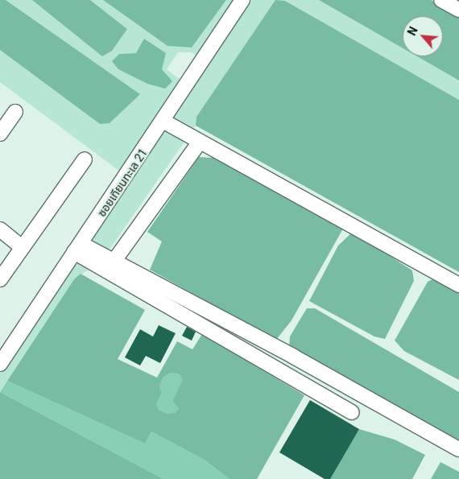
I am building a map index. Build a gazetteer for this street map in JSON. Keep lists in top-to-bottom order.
{
  "streets": {
    "street": ["ซอยเทียนทะเล 21"]
  },
  "north": "top left"
}
